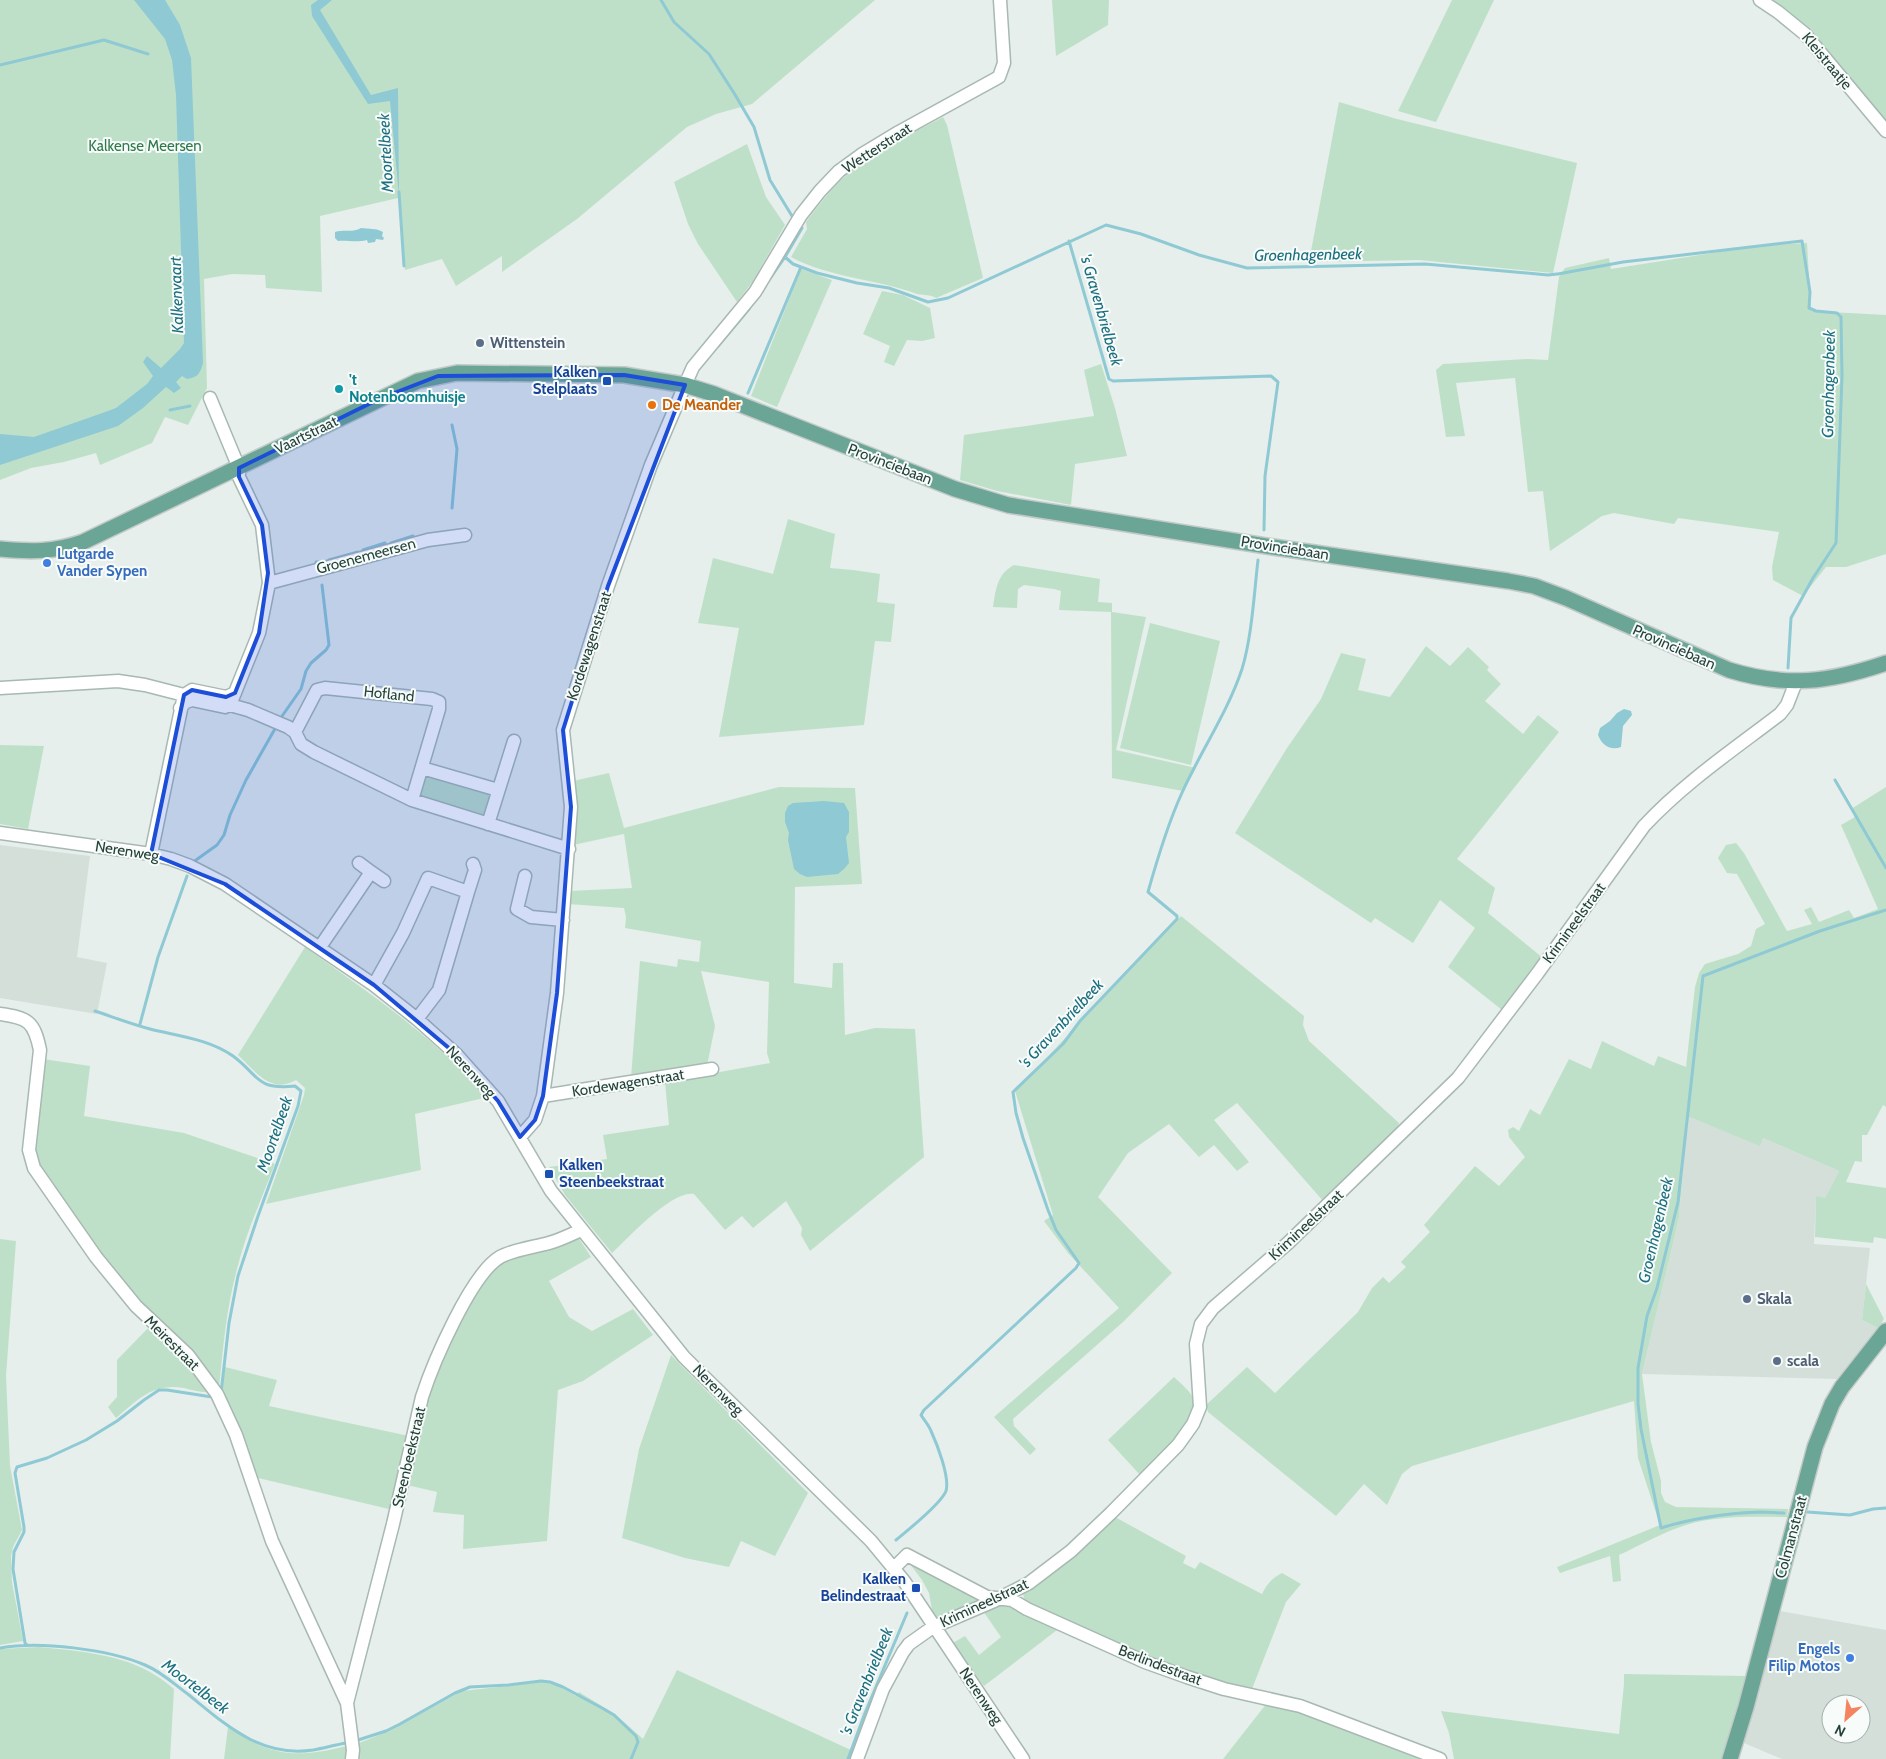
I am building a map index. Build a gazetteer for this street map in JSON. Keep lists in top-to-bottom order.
{
  "streets": {
    "main road": ["Vaartstraat", "Provinciebaan", "Colmanstraat"],
    "street": [
      "Kleistraatje",
      "Wetterstraat",
      "Groenemeersen",
      "Kordewagenstraat",
      "Hofland",
      "Nerenweg",
      "Krimineelstraat",
      "Meirestraat",
      "Steenbeekstraat",
      "Berlindestraat"
    ]
  },
  "crossings": [
    ["Wetterstraat", "Vaartstraat"],
    ["Wetterstraat", "Provinciebaan"],
    ["Wetterstraat", "Kordewagenstraat"],
    ["Vaartstraat", "Provinciebaan"],
    ["Vaartstraat", "Kordewagenstraat"],
    ["Provinciebaan", "Kordewagenstraat"],
    ["Provinciebaan", "Krimineelstraat"],
    ["Kordewagenstraat", "Nerenweg"],
    ["Nerenweg", "Krimineelstraat"],
    ["Nerenweg", "Steenbeekstraat"],
    ["Nerenweg", "Berlindestraat"],
    ["Krimineelstraat", "Berlindestraat"],
    ["Meirestraat", "Steenbeekstraat"]
  ],
  "water": [
    "Moortelbeek",
    "Groenhagenbeek",
    "Kalkenvaart",
    "'s Gravenbrielbeek"
  ],
  "parks": ["Kalkense Meersen"],
  "places": {
    "other": [
      "Wittenstein",
      "'t Notenboomhuisje",
      "De Meander",
      "Lutgarde Vander Sypen",
      "Skala",
      "scala",
      "Engels Filip Motos"
    ],
    "transit": ["Kalken Stelplaats", "Kalken Steenbeekstraat", "Kalken Belindestraat"]
  },
  "north": "bottom left"
}
